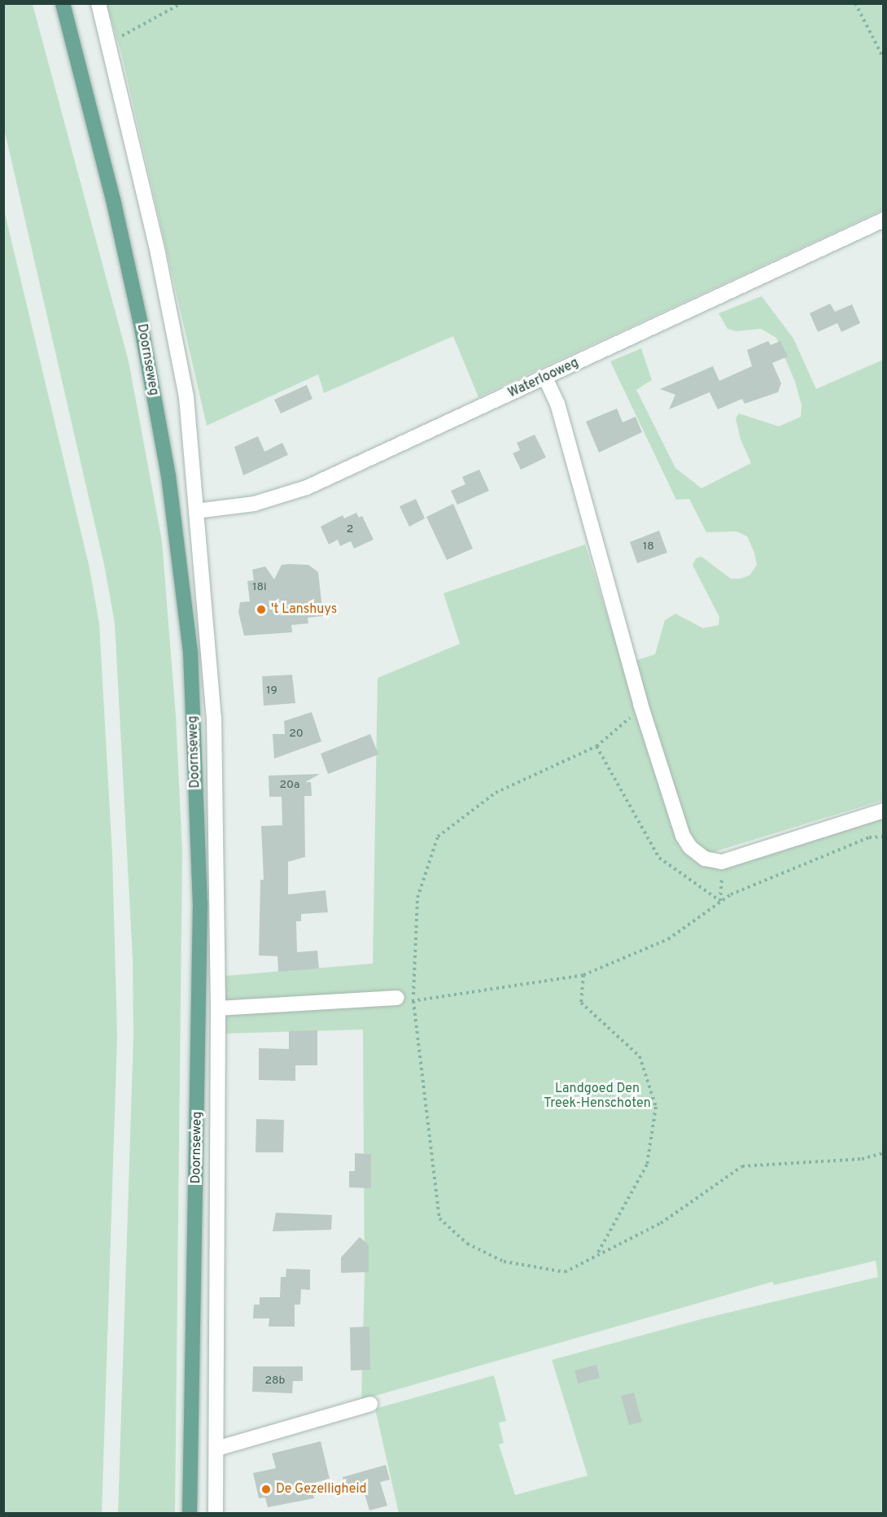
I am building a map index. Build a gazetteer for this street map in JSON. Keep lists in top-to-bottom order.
{
  "streets": {
    "main road": ["Doornseweg"],
    "street": ["Waterlooweg"]
  },
  "crossings": [
    ["Doornseweg", "Waterlooweg"]
  ],
  "parks": ["Landgoed Den Treek-Henschoten"],
  "places": ["'t Lanshuys", "De Gezelligheid"],
  "house_numbers": [
    "2",
    "18",
    "18i",
    "19",
    "20",
    "20a",
    "28b"
  ]
}
